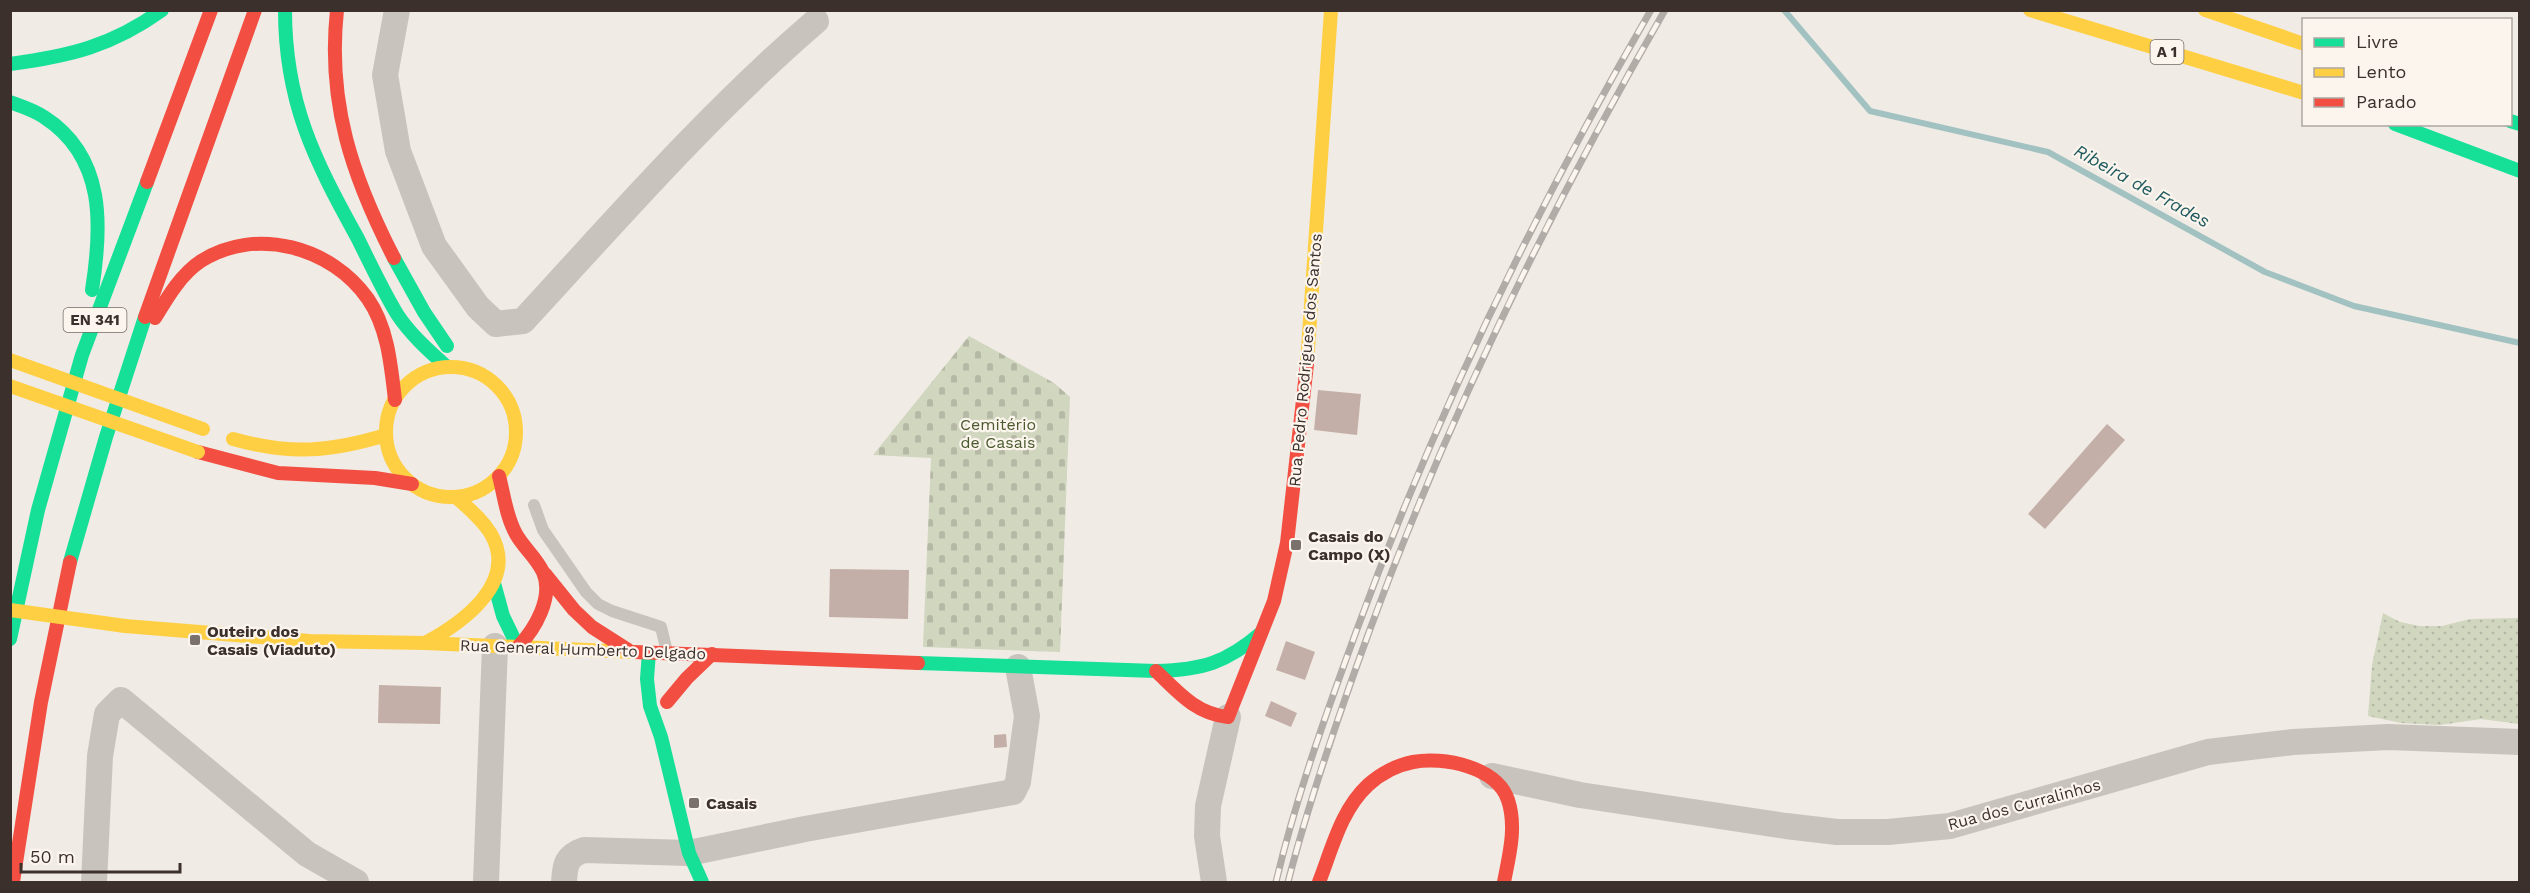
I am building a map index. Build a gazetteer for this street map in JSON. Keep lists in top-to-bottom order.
{
  "streets": {
    "main road": [
      "A 1",
      "EN 341",
      "Rua Pedro Rodrigues dos Santos",
      "Rua General Humberto Delgado"
    ],
    "street": ["Rua dos Curralinhos"]
  },
  "crossings": [
    ["Rua Pedro Rodrigues dos Santos", "Rua General Humberto Delgado"]
  ],
  "water": ["Ribeira de Frades"],
  "parks": ["Cemitério de Casais"],
  "places": {
    "transit": ["Casais do Campo (X)", "Outeiro dos Casais (Viaduto)", "Casais"]
  },
  "legend": ["Livre", "Lento", "Parado"],
  "scale_bar": "50 m"
}
